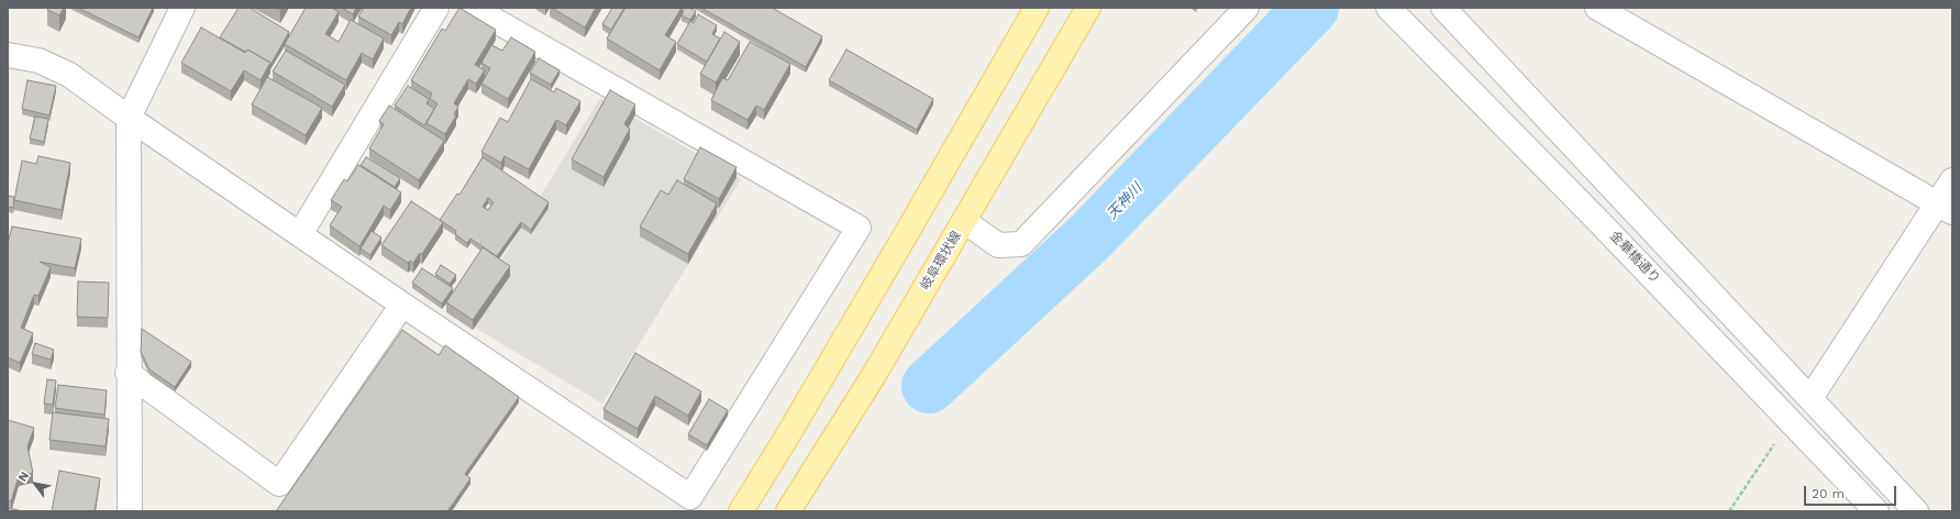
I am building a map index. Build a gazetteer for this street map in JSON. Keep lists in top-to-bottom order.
{
  "streets": {
    "main road": ["岐阜環状線"],
    "street": ["金華橋通り"]
  },
  "water": ["天神川"],
  "scale_bar": "20 m",
  "north": "top left"
}
